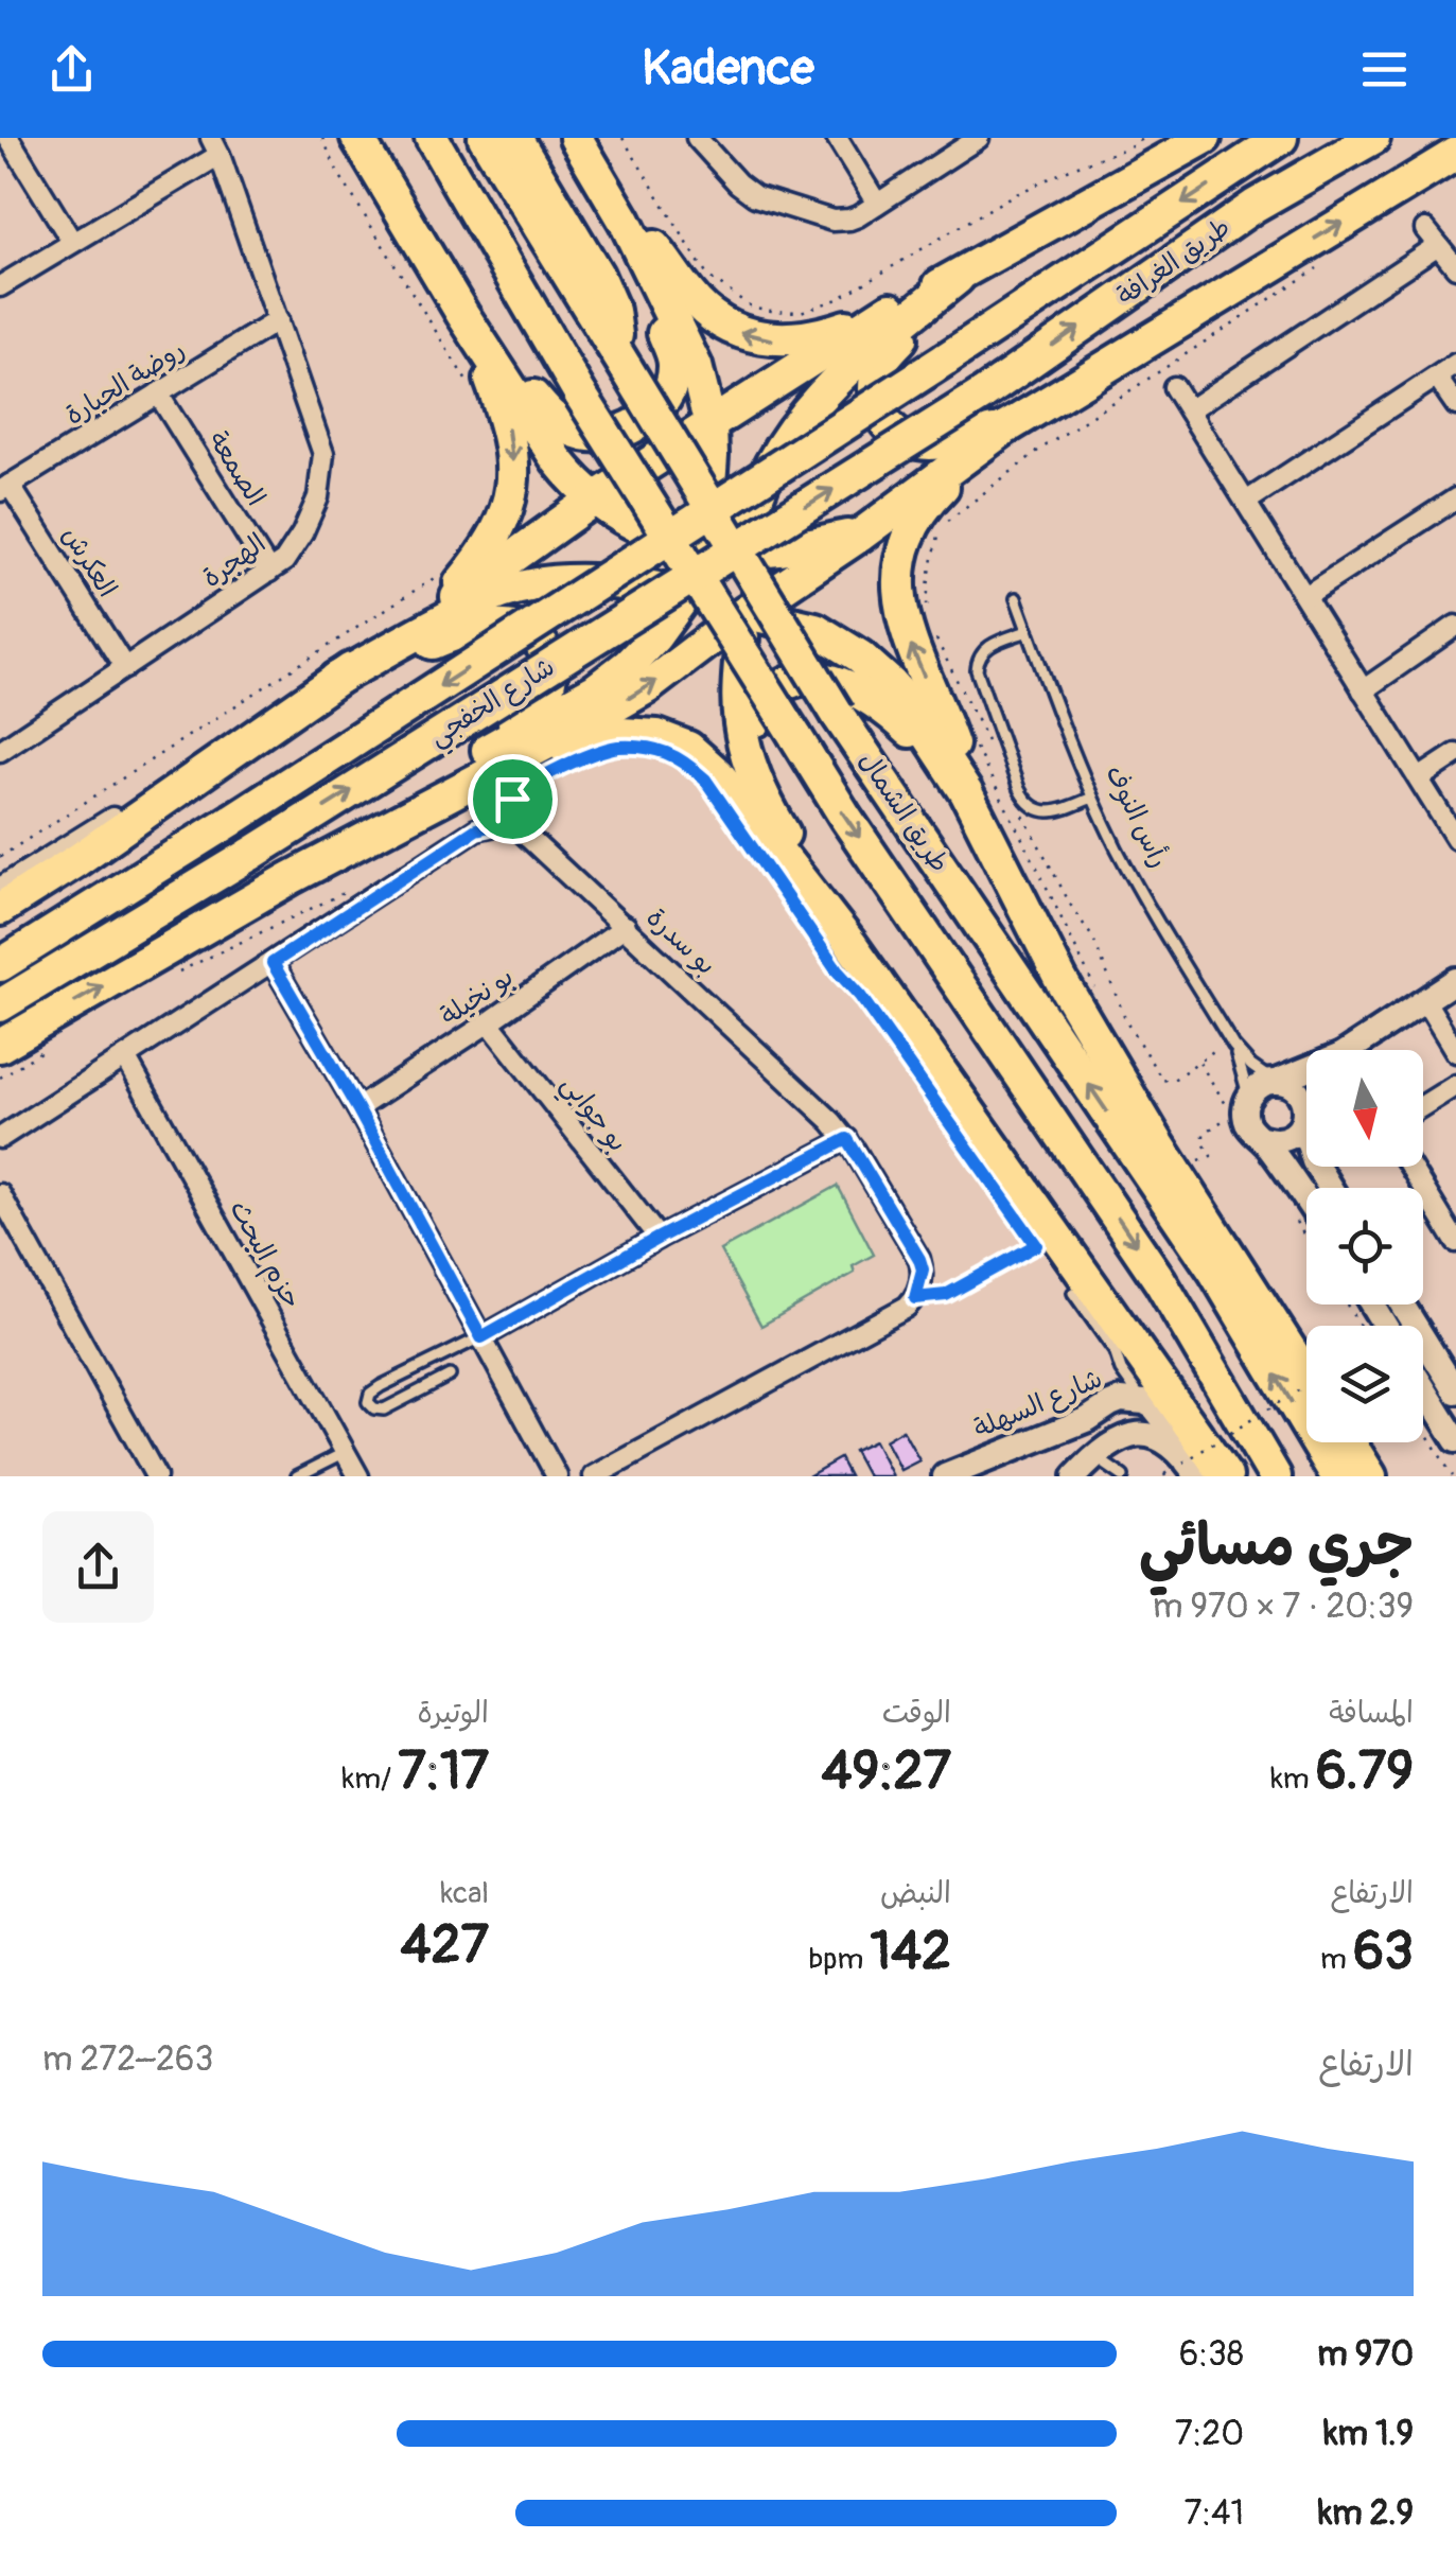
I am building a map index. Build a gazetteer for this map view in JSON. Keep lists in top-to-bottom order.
{
  "streets": {
    "highway": ["طريق الغرافة", "شارع الخفجي", "طريق الشمال"],
    "street": [
      "روضة الحبارة",
      "الصمعة",
      "الهجرة",
      "العكرش",
      "بو سدرة",
      "بو نخيلة",
      "بو جوابي",
      "حزم البحث",
      "شارع السهلة"
    ],
    "lane": ["رأس النوف"]
  },
  "crossings": [
    ["طريق الغرافة", "شارع الخفجي"],
    ["روضة الحبارة", "الصمعة"],
    ["روضة الحبارة", "الهجرة"],
    ["روضة الحبارة", "العكرش"],
    ["الصمعة", "الهجرة"],
    ["الهجرة", "العكرش"],
    ["بو سدرة", "بو نخيلة"],
    ["بو نخيلة", "بو جوابي"]
  ],
  "north": "bottom",
  "page": {
    "header": "Kadence",
    "heading": ["جري مسائي", "20:39 · 7 × 970 m"],
    "stats": [
      ["المسافة", "6.79 km"],
      ["الوقت", "49:27"],
      ["الوتيرة", "7:17 /km"],
      ["الارتفاع", "63 m"],
      ["النبض", "142 bpm"],
      ["kcal", "427"]
    ],
    "chart": ["الارتفاع", "263–272 m"],
    "list": [
      {
        "name": "970 m",
        "note": "6:38"
      },
      {
        "name": "1.9 km",
        "note": "7:20"
      },
      {
        "name": "2.9 km",
        "note": "7:41"
      }
    ]
  }
}
